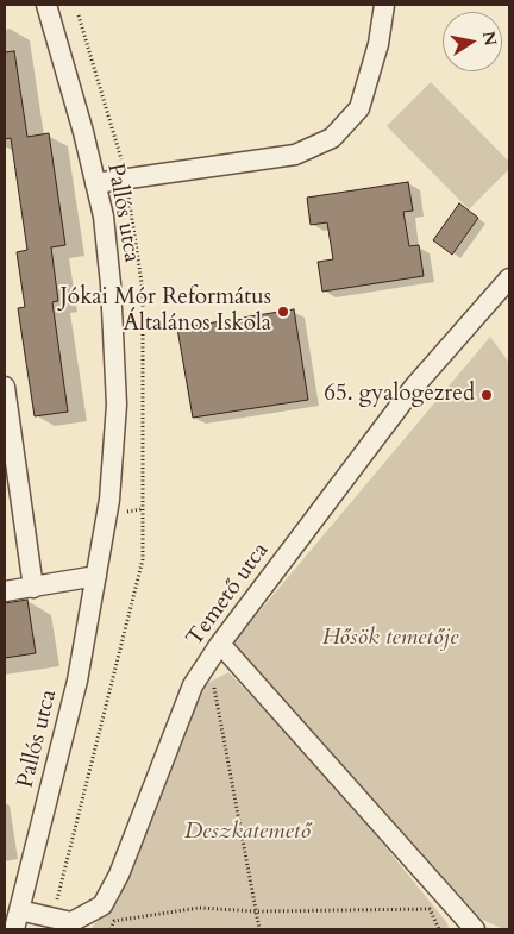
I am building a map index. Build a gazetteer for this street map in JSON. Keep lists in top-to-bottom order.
{
  "streets": {
    "street": ["Pallós utca", "Temető utca"]
  },
  "crossings": [
    ["Pallós utca", "Temető utca"]
  ],
  "parks": ["Hősök temetője", "Deszkatemető"],
  "places": ["Jókai Mór Református Általános Iskola", "65. gyalogezred"],
  "north": "right"
}
